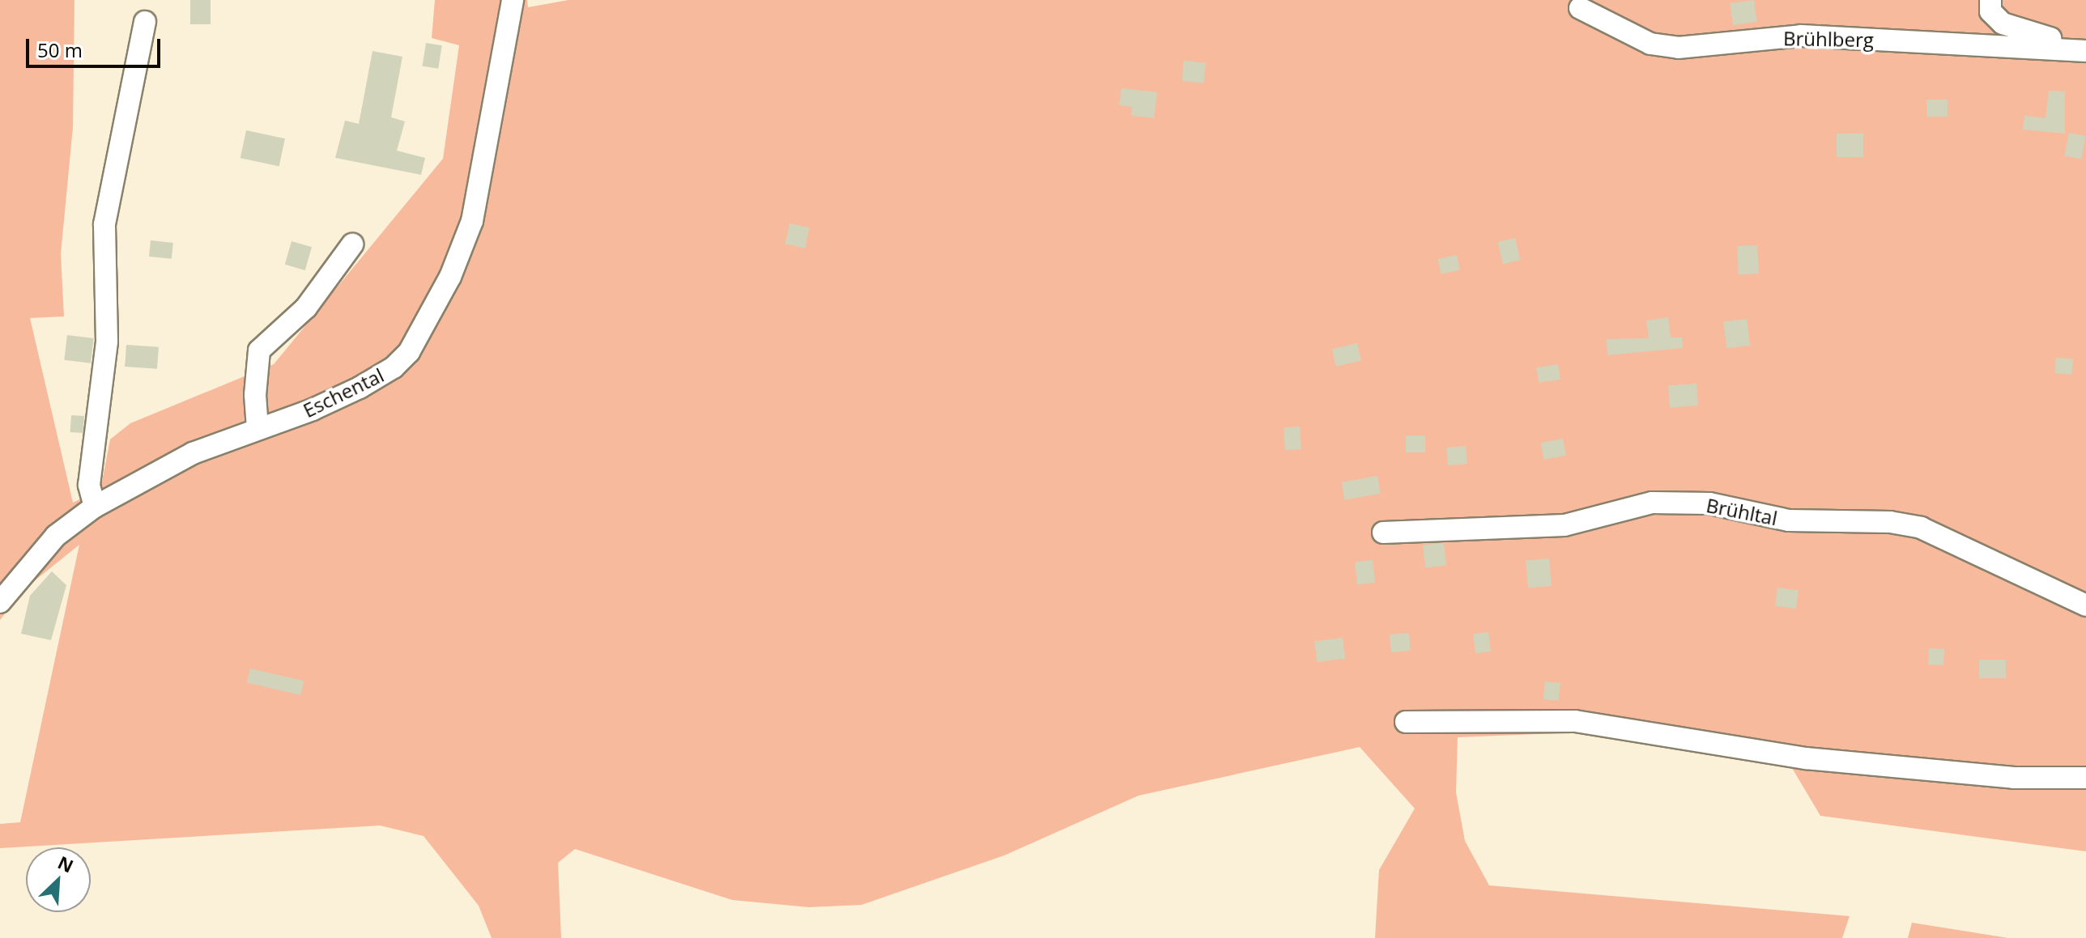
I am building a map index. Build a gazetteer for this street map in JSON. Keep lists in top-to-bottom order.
{
  "streets": {
    "street": ["Brühlberg", "Eschental", "Brühltal"]
  },
  "scale_bar": "50 m",
  "north": "top right"
}
